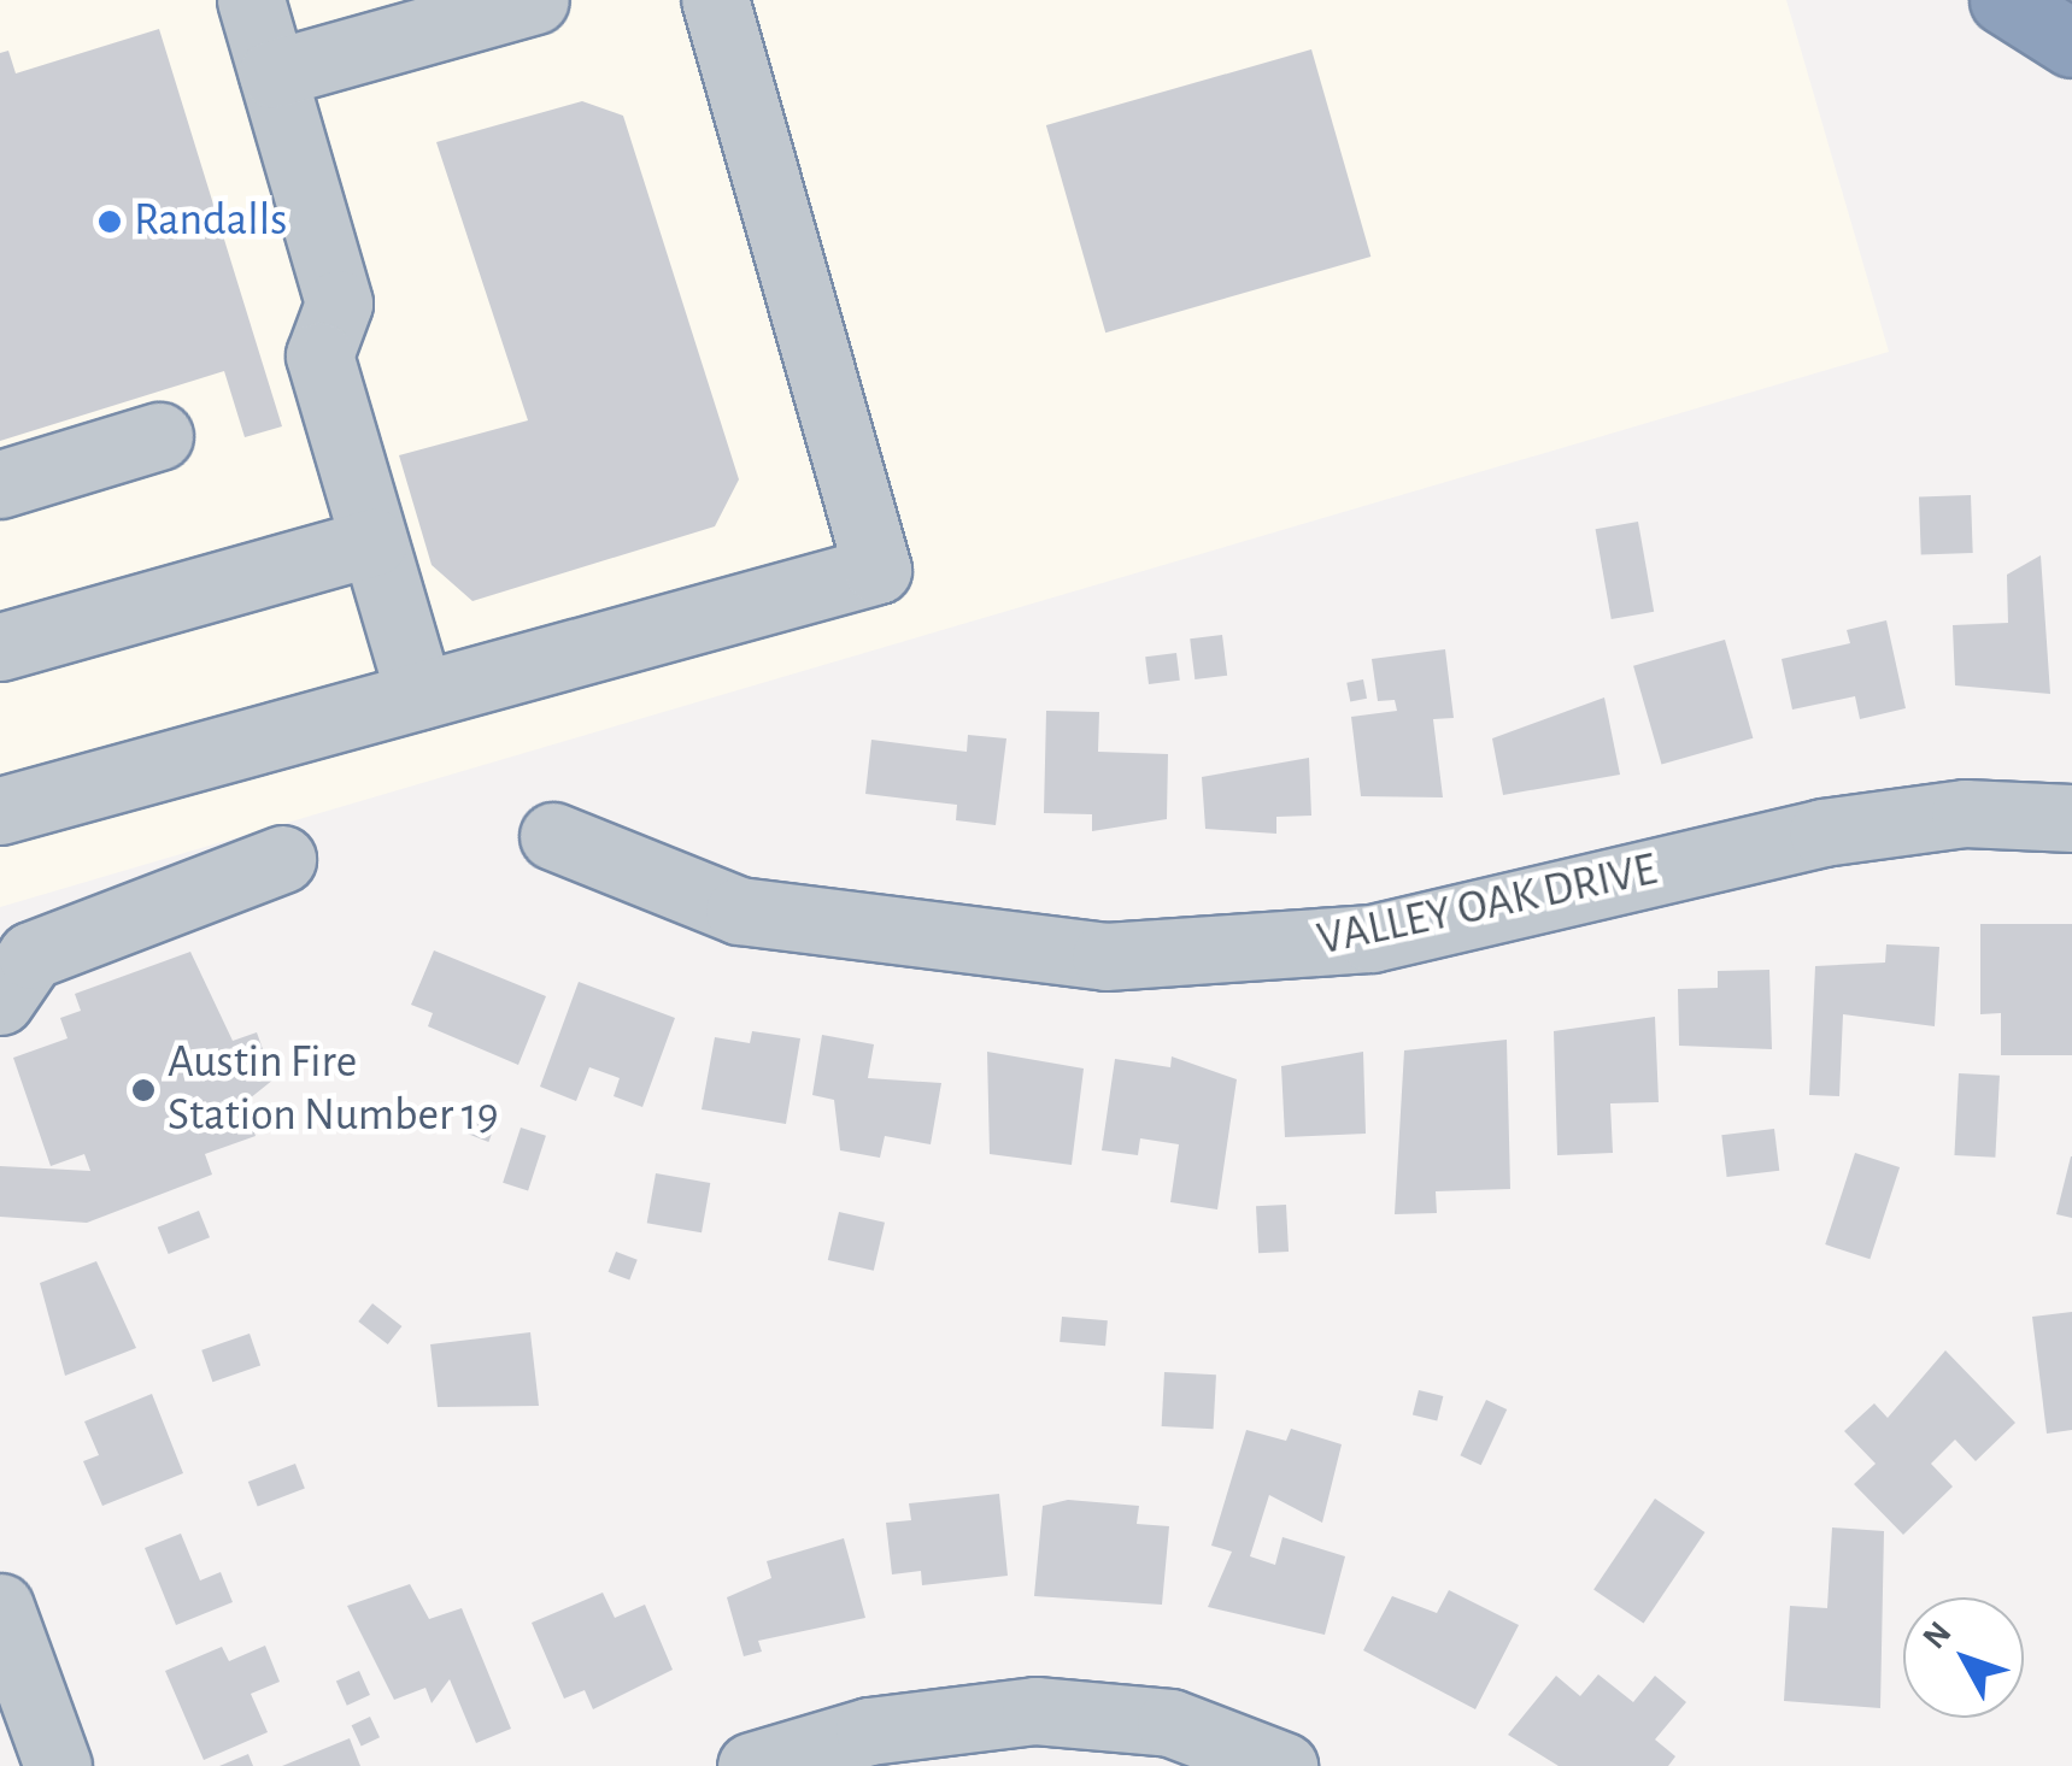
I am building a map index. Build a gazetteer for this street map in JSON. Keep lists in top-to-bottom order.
{
  "streets": {
    "street": ["VALLEY OAK DRIVE"]
  },
  "places": ["Randalls", "Austin Fire Station Number 19"],
  "north": "top left"
}
